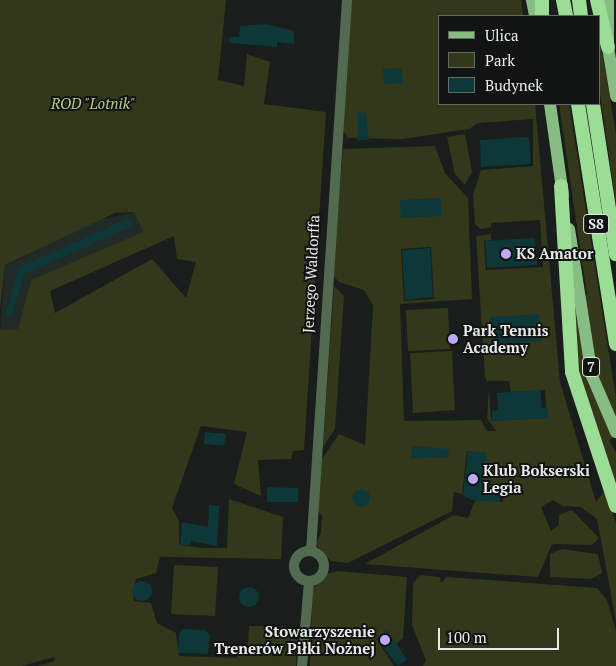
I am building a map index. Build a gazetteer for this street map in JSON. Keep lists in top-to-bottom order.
{
  "streets": {
    "highway": ["S8"],
    "main road": ["7"],
    "street": ["Jerzego Waldorffa"]
  },
  "parks": ["ROD \"Lotnik\""],
  "places": [
    "KS Amator",
    "Park Tennis Academy",
    "Klub Bokserski Legia",
    "Stowarzyszenie Trenerów Piłki Nożnej"
  ],
  "legend": ["Ulica", "Park", "Budynek"],
  "scale_bar": "100 m"
}
